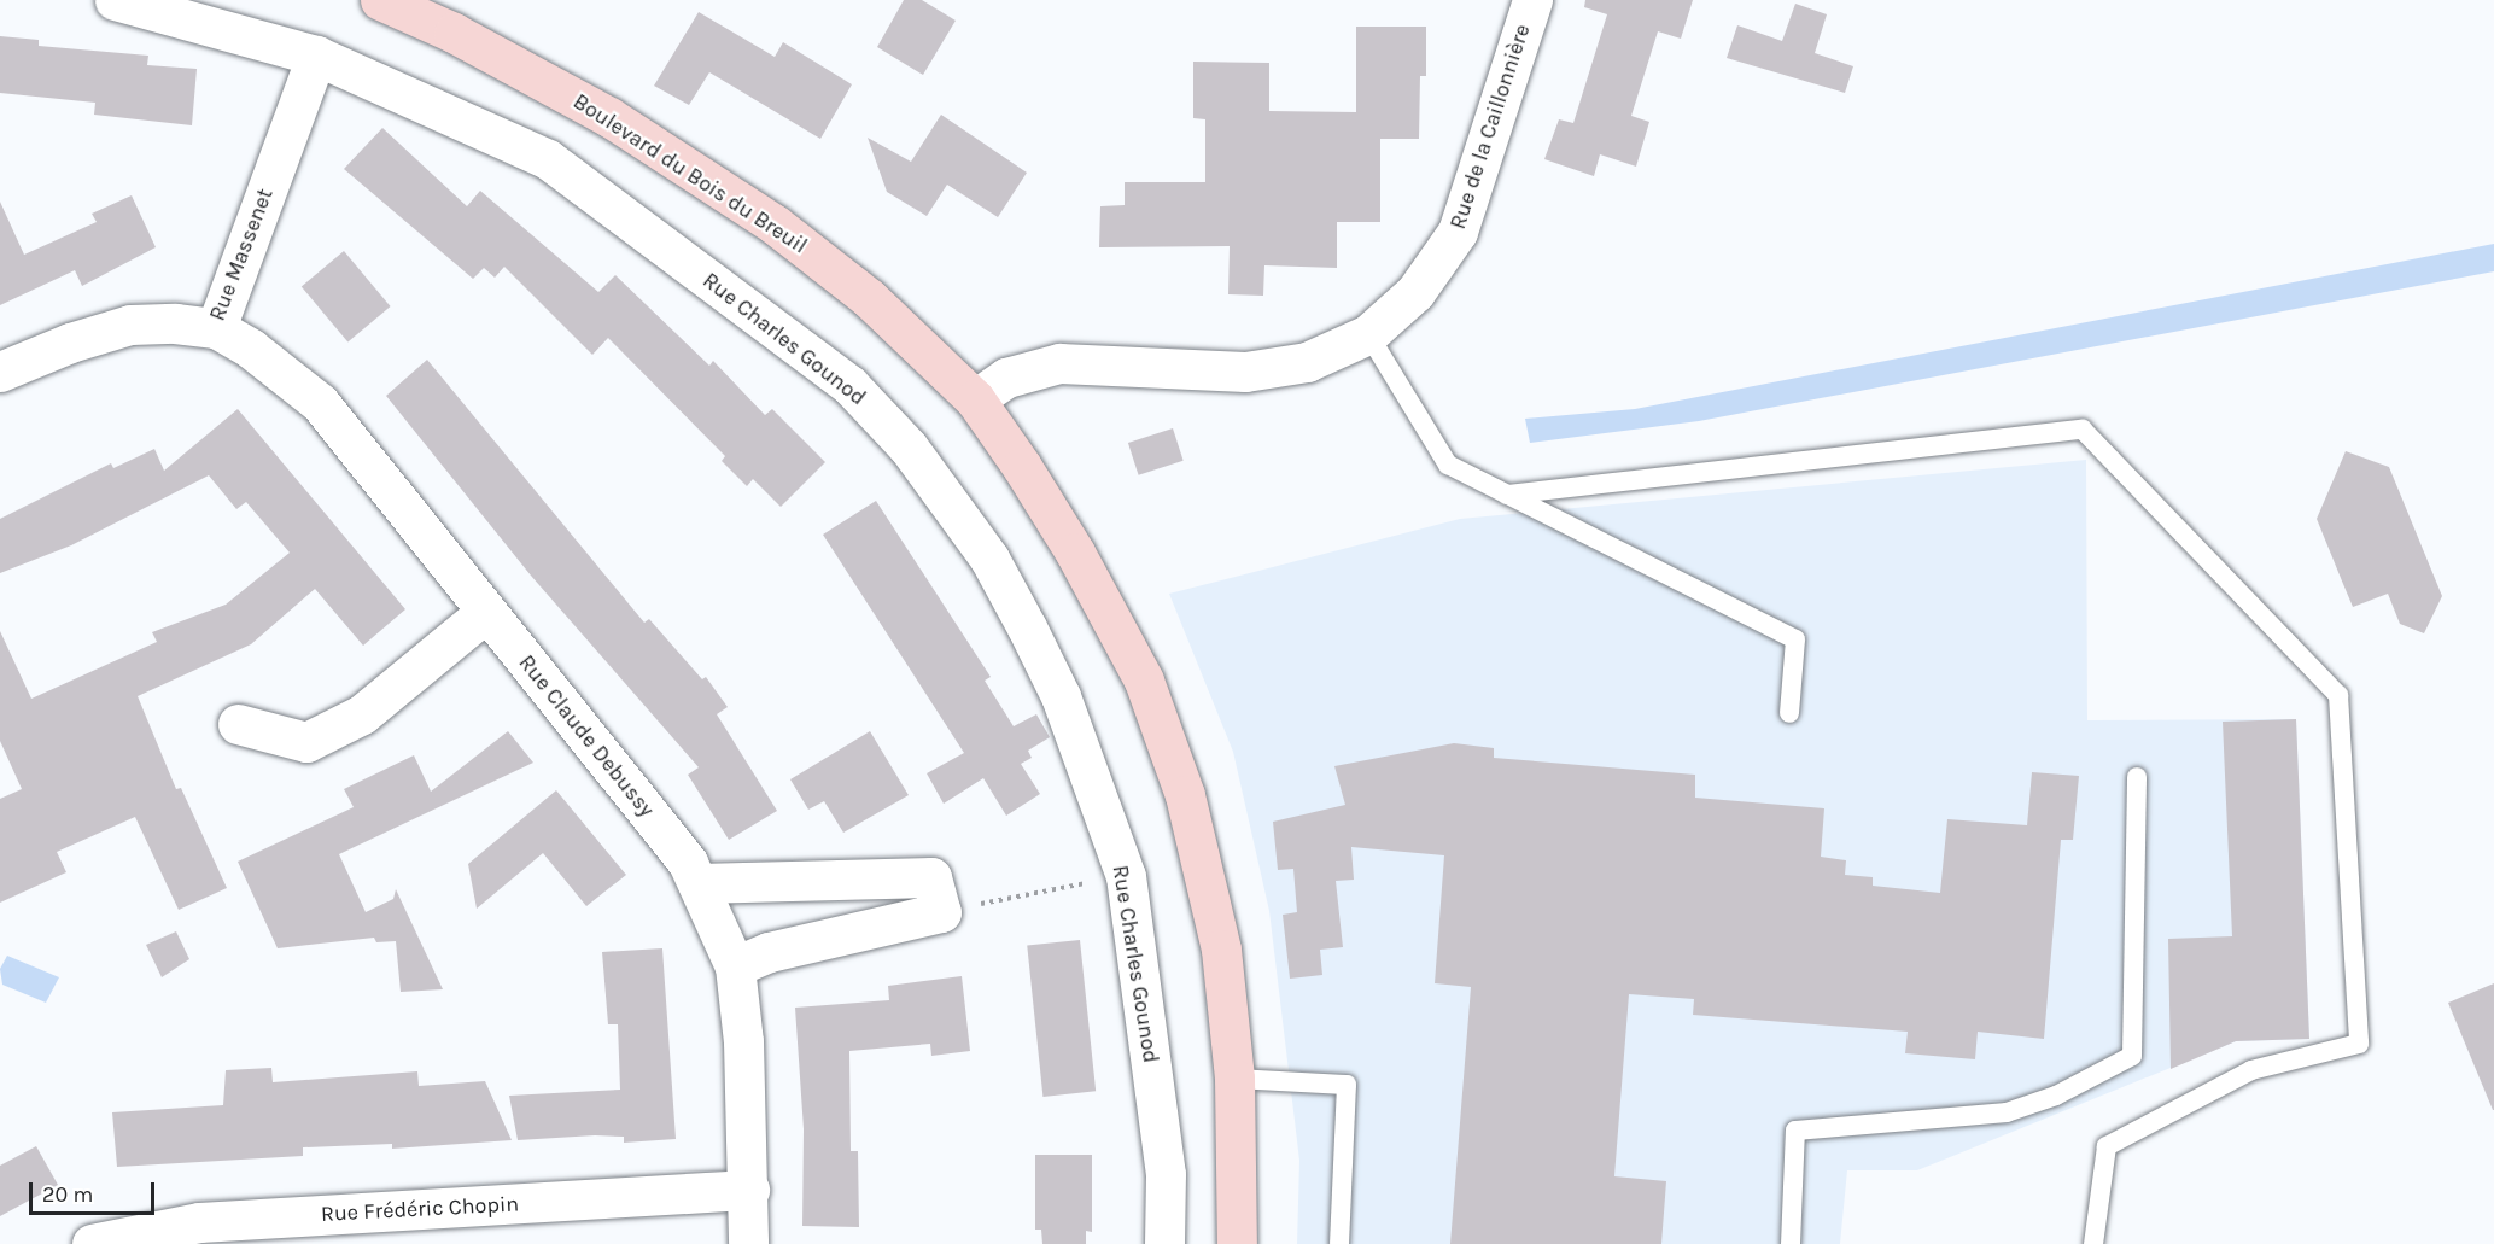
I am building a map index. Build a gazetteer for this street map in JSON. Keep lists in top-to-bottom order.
{
  "streets": {
    "main road": ["Boulevard du Bois du Breuil"],
    "street": [
      "Rue de la Caillonnière",
      "Rue Massenet",
      "Rue Charles Gounod",
      "Rue Claude Debussy",
      "Rue Frédéric Chopin"
    ]
  },
  "crossings": [
    ["Rue de la Caillonnière", "Boulevard du Bois du Breuil"],
    ["Rue Massenet", "Rue Charles Gounod"],
    ["Rue Massenet", "Rue Claude Debussy"],
    ["Rue Claude Debussy", "Rue Frédéric Chopin"]
  ],
  "scale_bar": "20 m"
}
